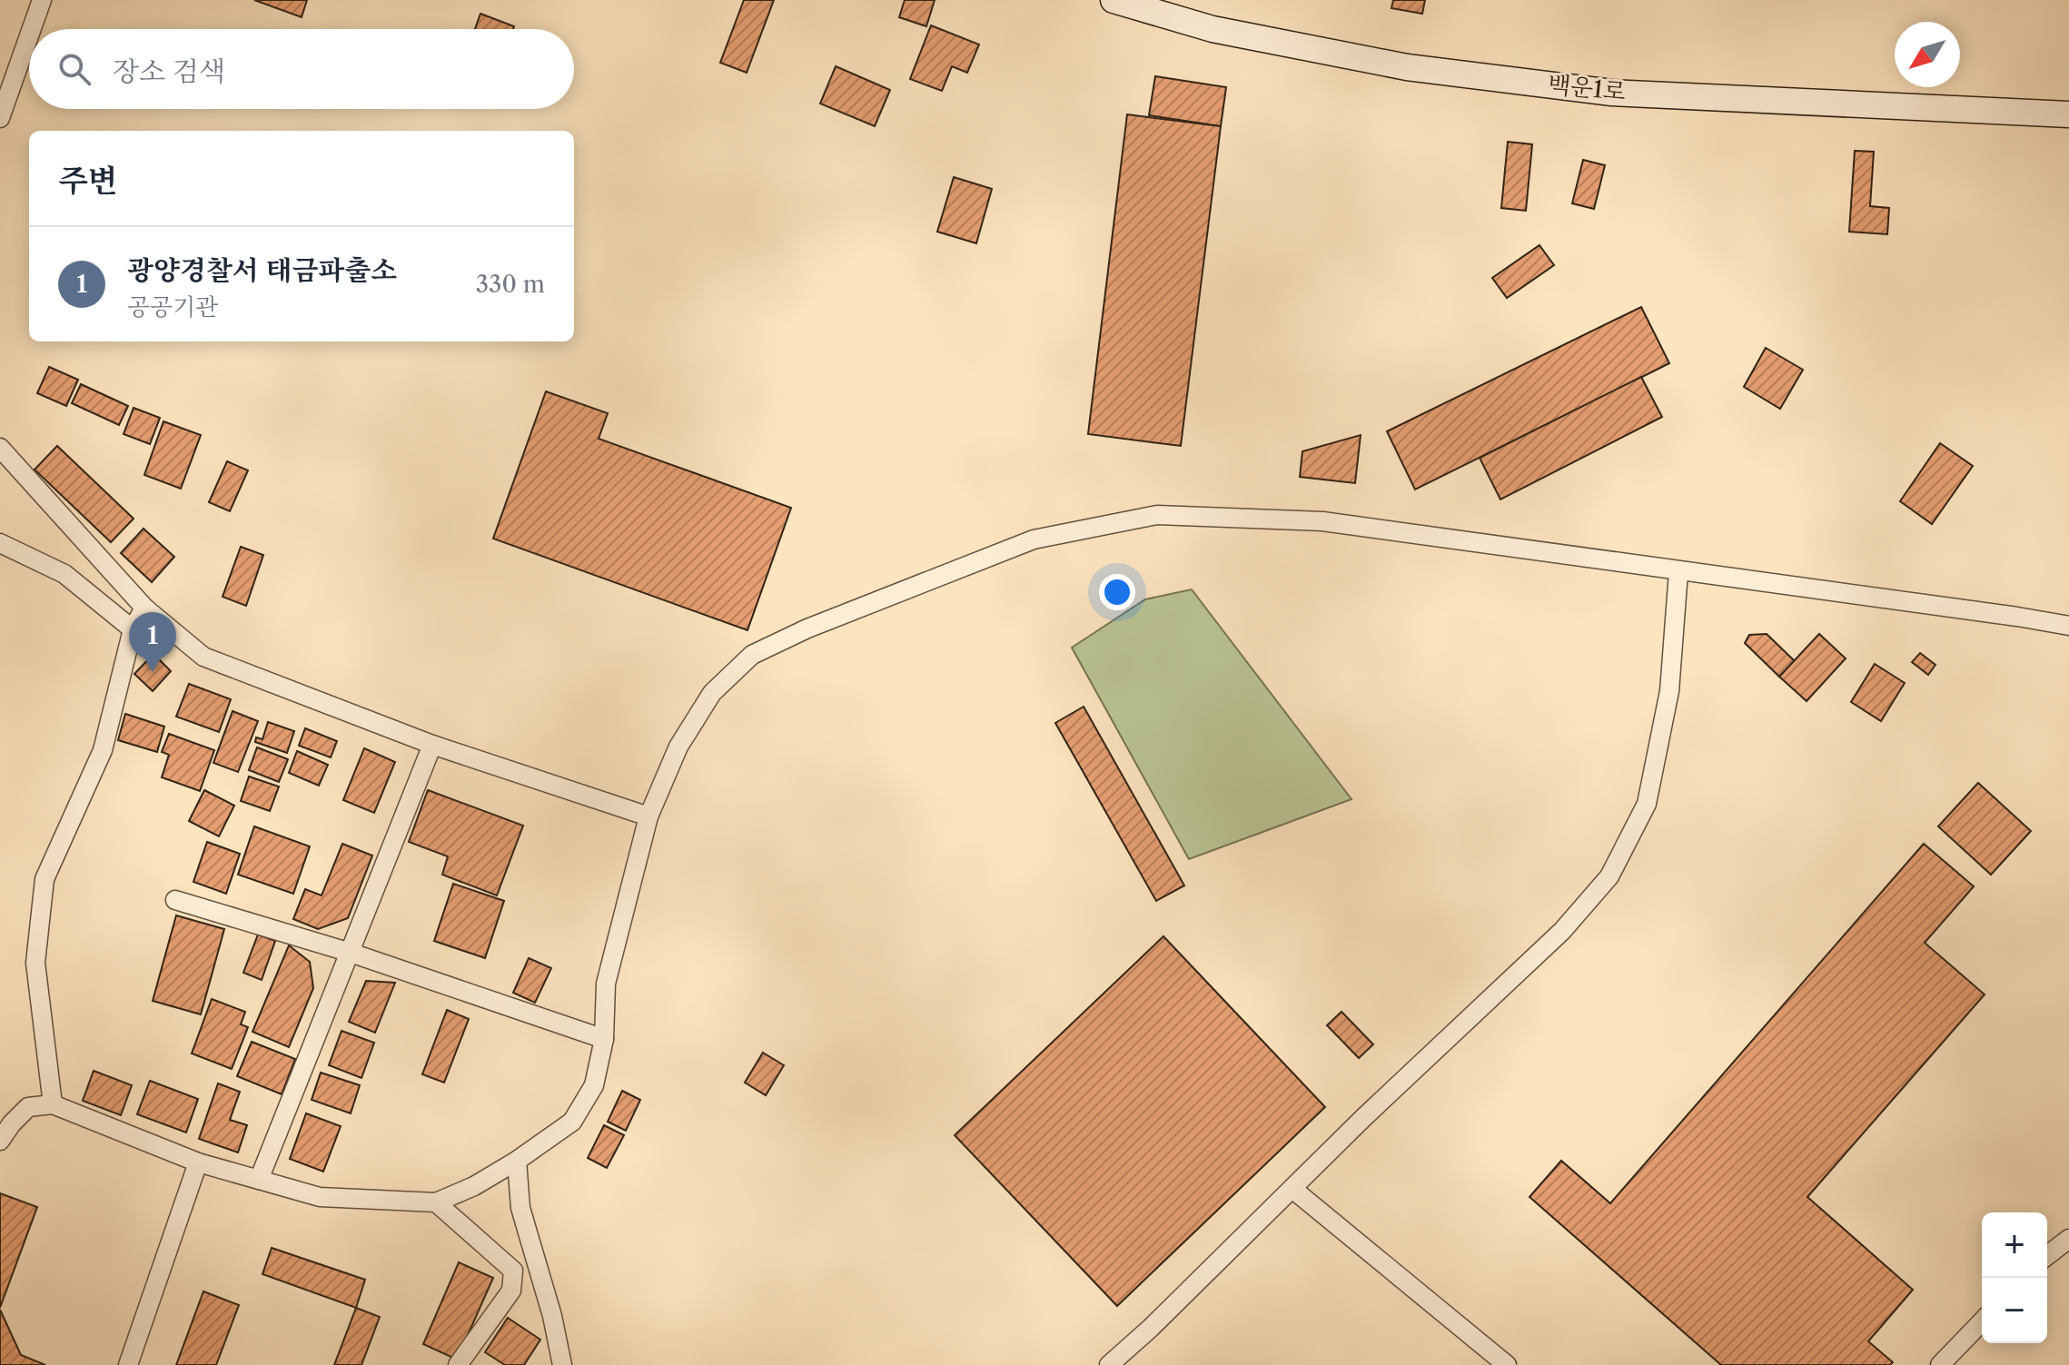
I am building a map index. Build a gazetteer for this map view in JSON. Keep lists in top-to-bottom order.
{
  "streets": {
    "main road": ["백운1로"]
  },
  "north": "bottom left",
  "page": {
    "search": "장소 검색",
    "heading": "주변",
    "list": [
      {
        "mark": "1",
        "name": "광양경찰서 태금파출소",
        "note": "공공기관",
        "value": "330 m"
      }
    ],
    "pins": "1",
    "map_buttons": ["+", "−"]
  }
}
